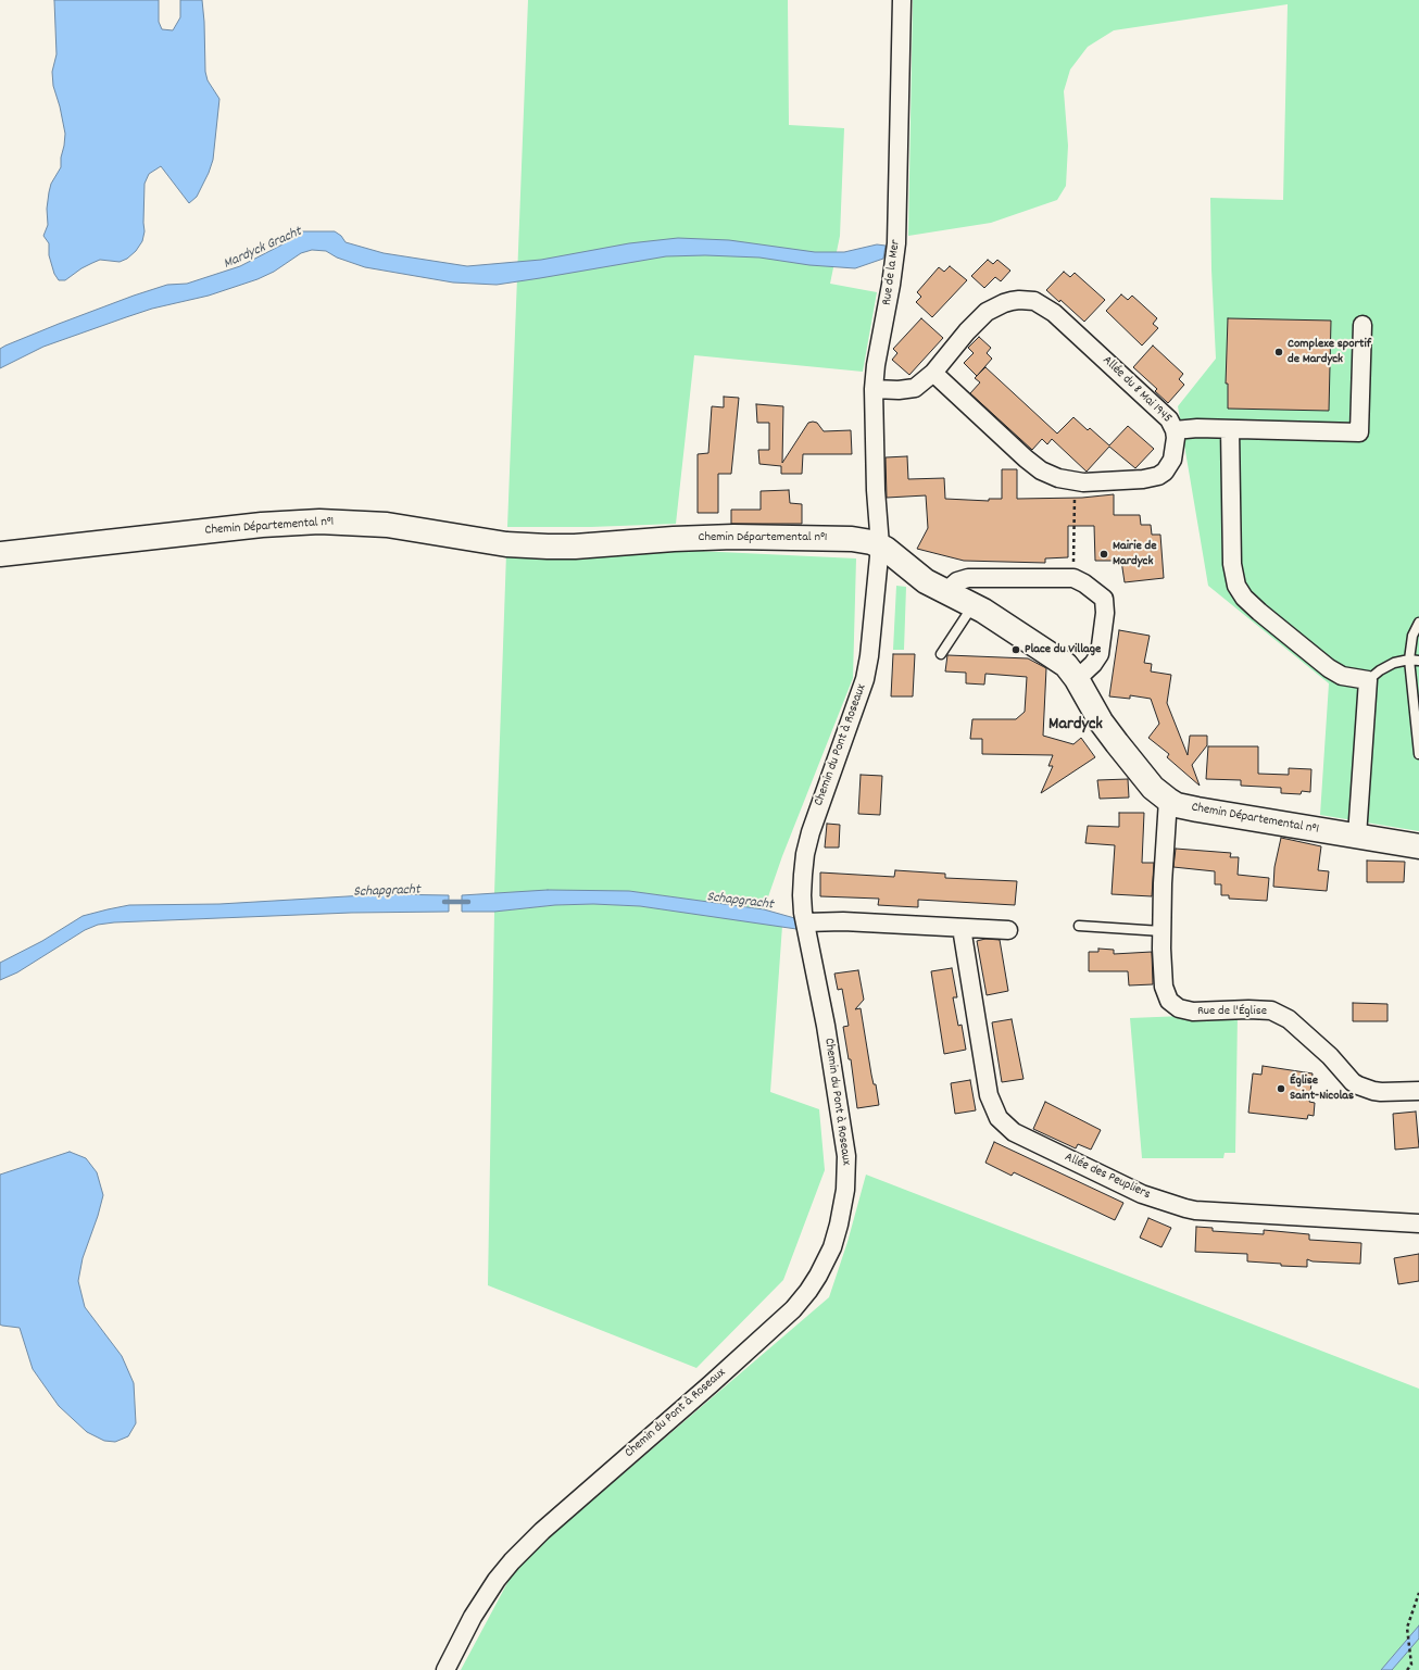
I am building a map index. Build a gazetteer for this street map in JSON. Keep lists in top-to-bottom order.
{
  "streets": {
    "street": [
      "Rue de la Mer",
      "Allée du 8 Mai 1945",
      "Chemin Départemental n°1",
      "Chemin du Pont à Roseaux",
      "Rue de l'Église",
      "Allée des Peupliers"
    ]
  },
  "crossings": [
    ["Rue de la Mer", "Allée du 8 Mai 1945"],
    ["Rue de la Mer", "Chemin Départemental n°1"],
    ["Rue de la Mer", "Chemin du Pont à Roseaux"],
    ["Chemin Départemental n°1", "Chemin du Pont à Roseaux"],
    ["Chemin Départemental n°1", "Rue de l'Église"]
  ],
  "districts": ["Mardyck"],
  "water": ["Mardyck Gracht", "Schapgracht"],
  "places": [
    "Complexe sportif de Mardyck",
    "Mairie de Mardyck",
    "Place du Village",
    "Église Saint-Nicolas"
  ]
}
